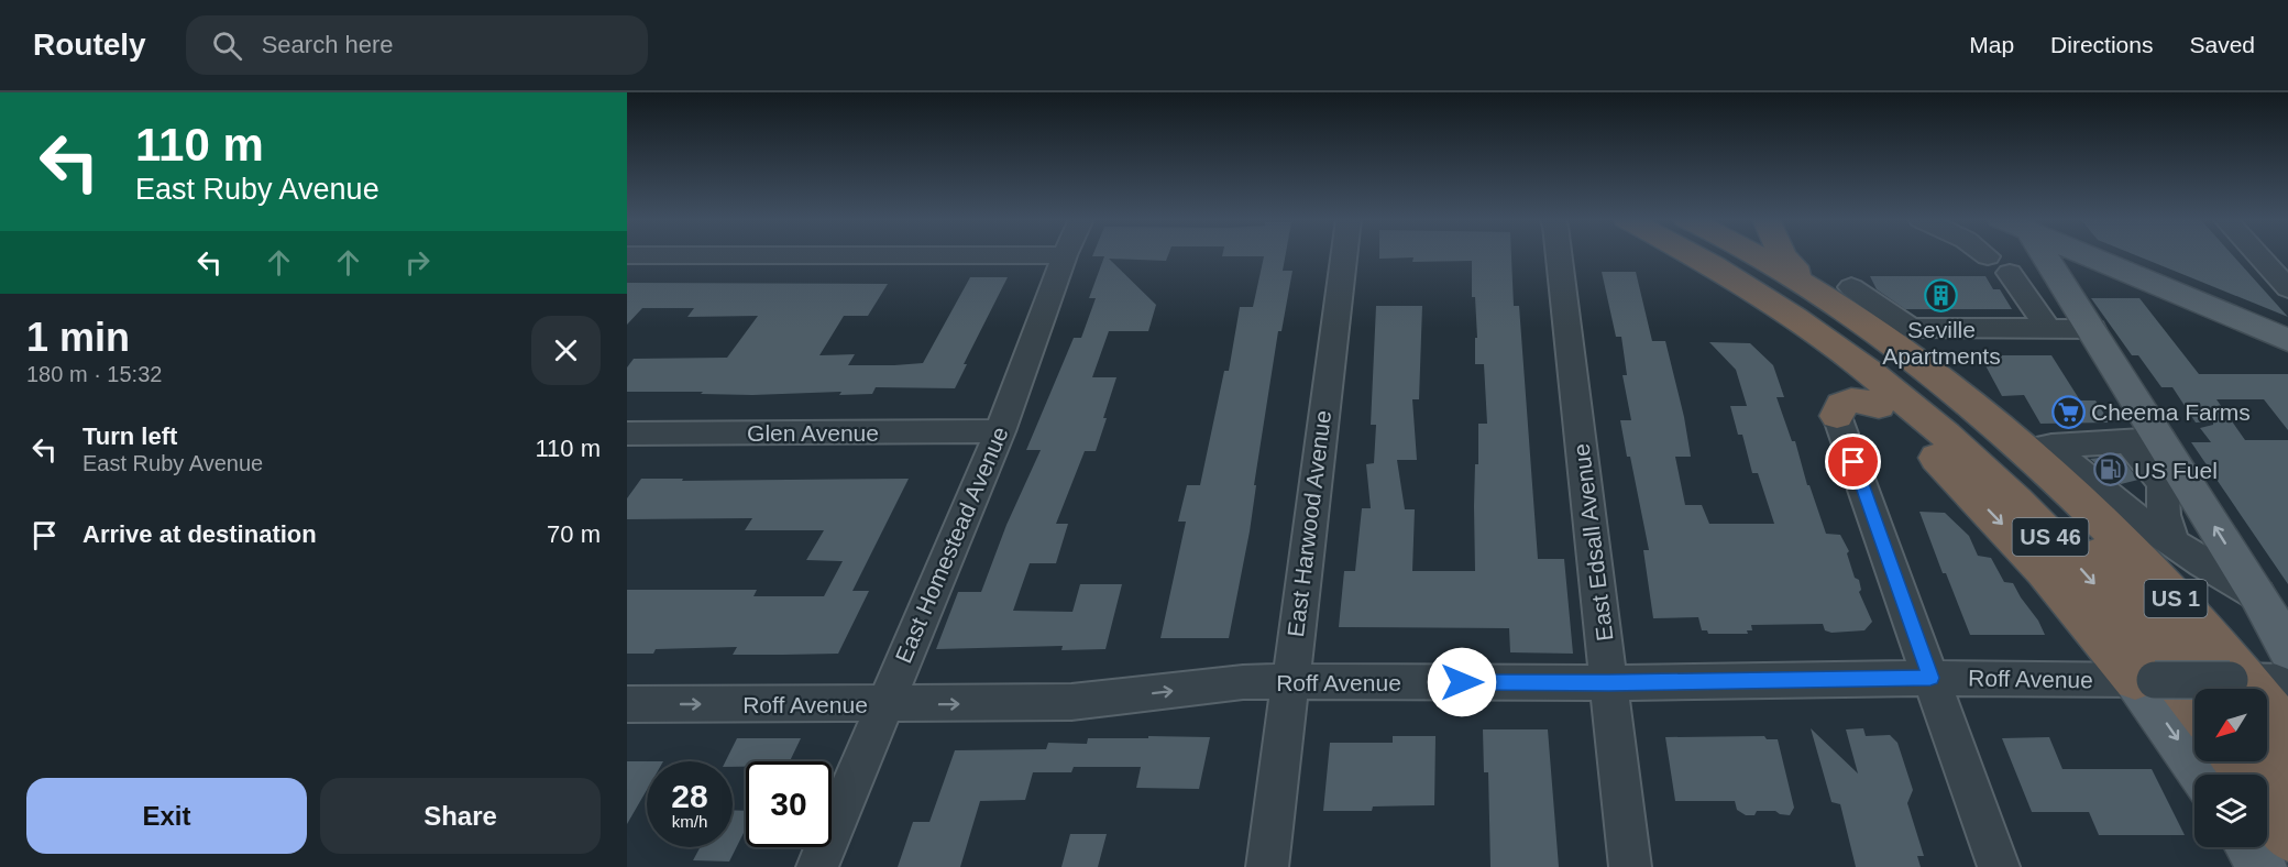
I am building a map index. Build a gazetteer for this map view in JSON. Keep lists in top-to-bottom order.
{
  "streets": {
    "highway": ["US 46", "US 1"],
    "street": [
      "Glen Avenue",
      "East Harwood Avenue",
      "East Edsall Avenue",
      "East Homestead Avenue",
      "Roff Avenue"
    ]
  },
  "crossings": [
    ["Glen Avenue", "East Homestead Avenue"],
    ["East Harwood Avenue", "Roff Avenue"],
    ["US 46", "US 1"],
    ["US 46", "Roff Avenue"],
    ["East Edsall Avenue", "Roff Avenue"],
    ["East Homestead Avenue", "Roff Avenue"],
    ["US 1", "Roff Avenue"]
  ],
  "one_way": ["Roff Avenue"],
  "places": {
    "building": ["Seville Apartments"],
    "supermarket": ["Cheema Farms"],
    "fuel station": ["US Fuel"]
  },
  "north": "bottom left",
  "page": {
    "header": "Routely",
    "search": "Search here",
    "nav": ["Map", "Directions", "Saved"],
    "turn": ["110 m", "East Ruby Avenue"],
    "heading": ["1 min", "180 m · 15:32"],
    "list": [
      {
        "name": "Turn left",
        "note": "East Ruby Avenue",
        "value": "110 m"
      },
      {
        "name": "Arrive at destination",
        "value": "70 m"
      }
    ],
    "speed": "28 km/h",
    "limit": "30",
    "buttons": ["Exit", "Share"]
  }
}
